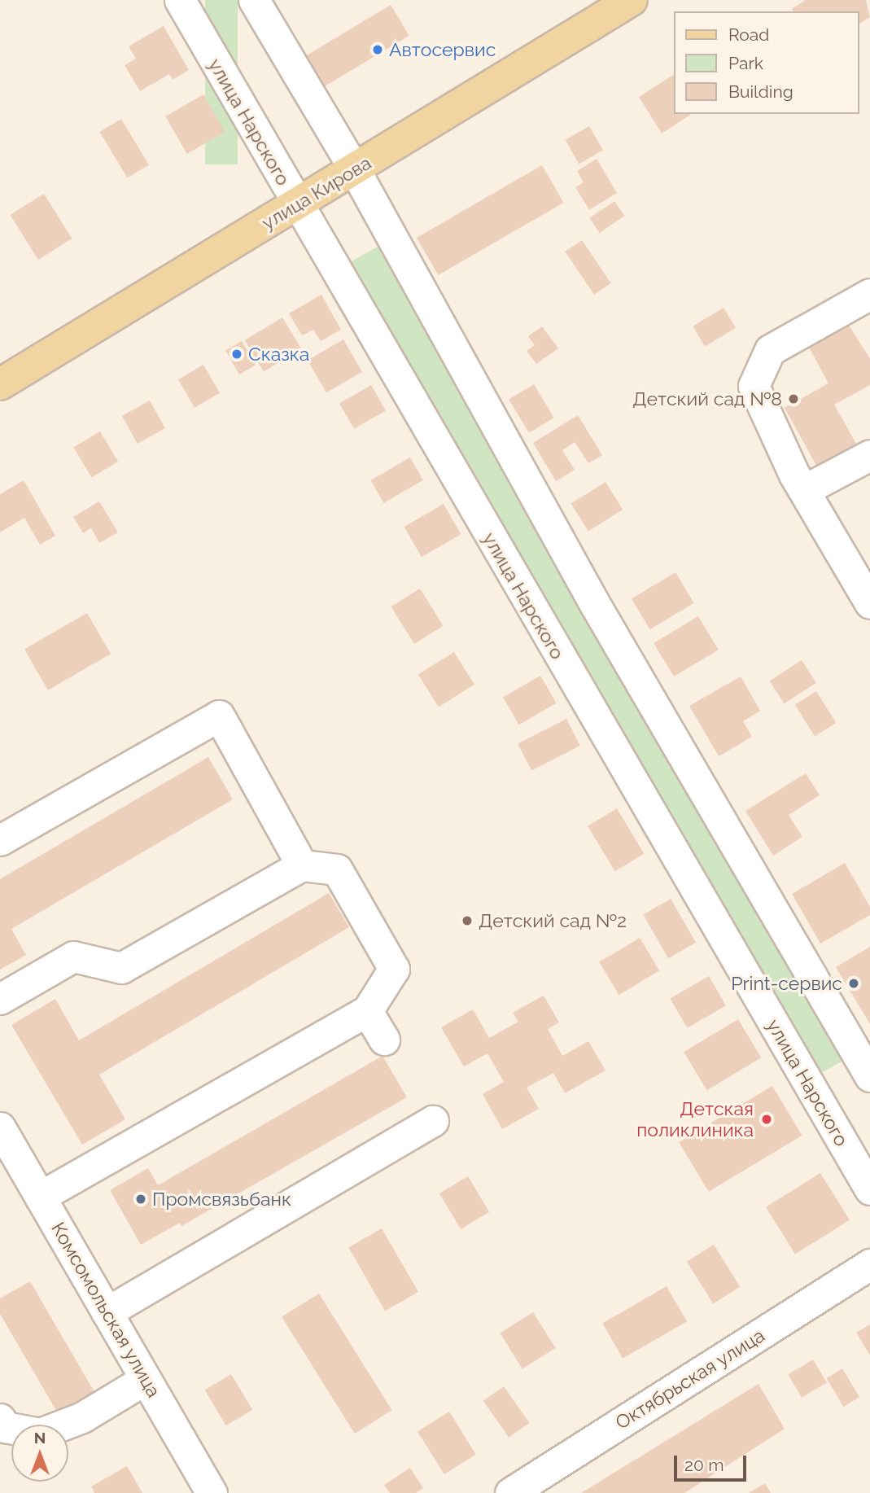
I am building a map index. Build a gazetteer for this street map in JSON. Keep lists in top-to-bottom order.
{
  "streets": {
    "main road": ["улица Кирова"],
    "street": ["улица Нарского", "Комсомольская улица", "Октябрьская улица"]
  },
  "crossings": [
    ["улица Нарского", "улица Кирова"]
  ],
  "places": [
    "Автосервис",
    "Сказка",
    "Детский сад №8",
    "Детский сад №2",
    "Print-сервис",
    "Детская поликлиника",
    "Промсвязьбанк"
  ],
  "legend": ["Road", "Park", "Building"],
  "scale_bar": "20 m",
  "north": "top"
}
